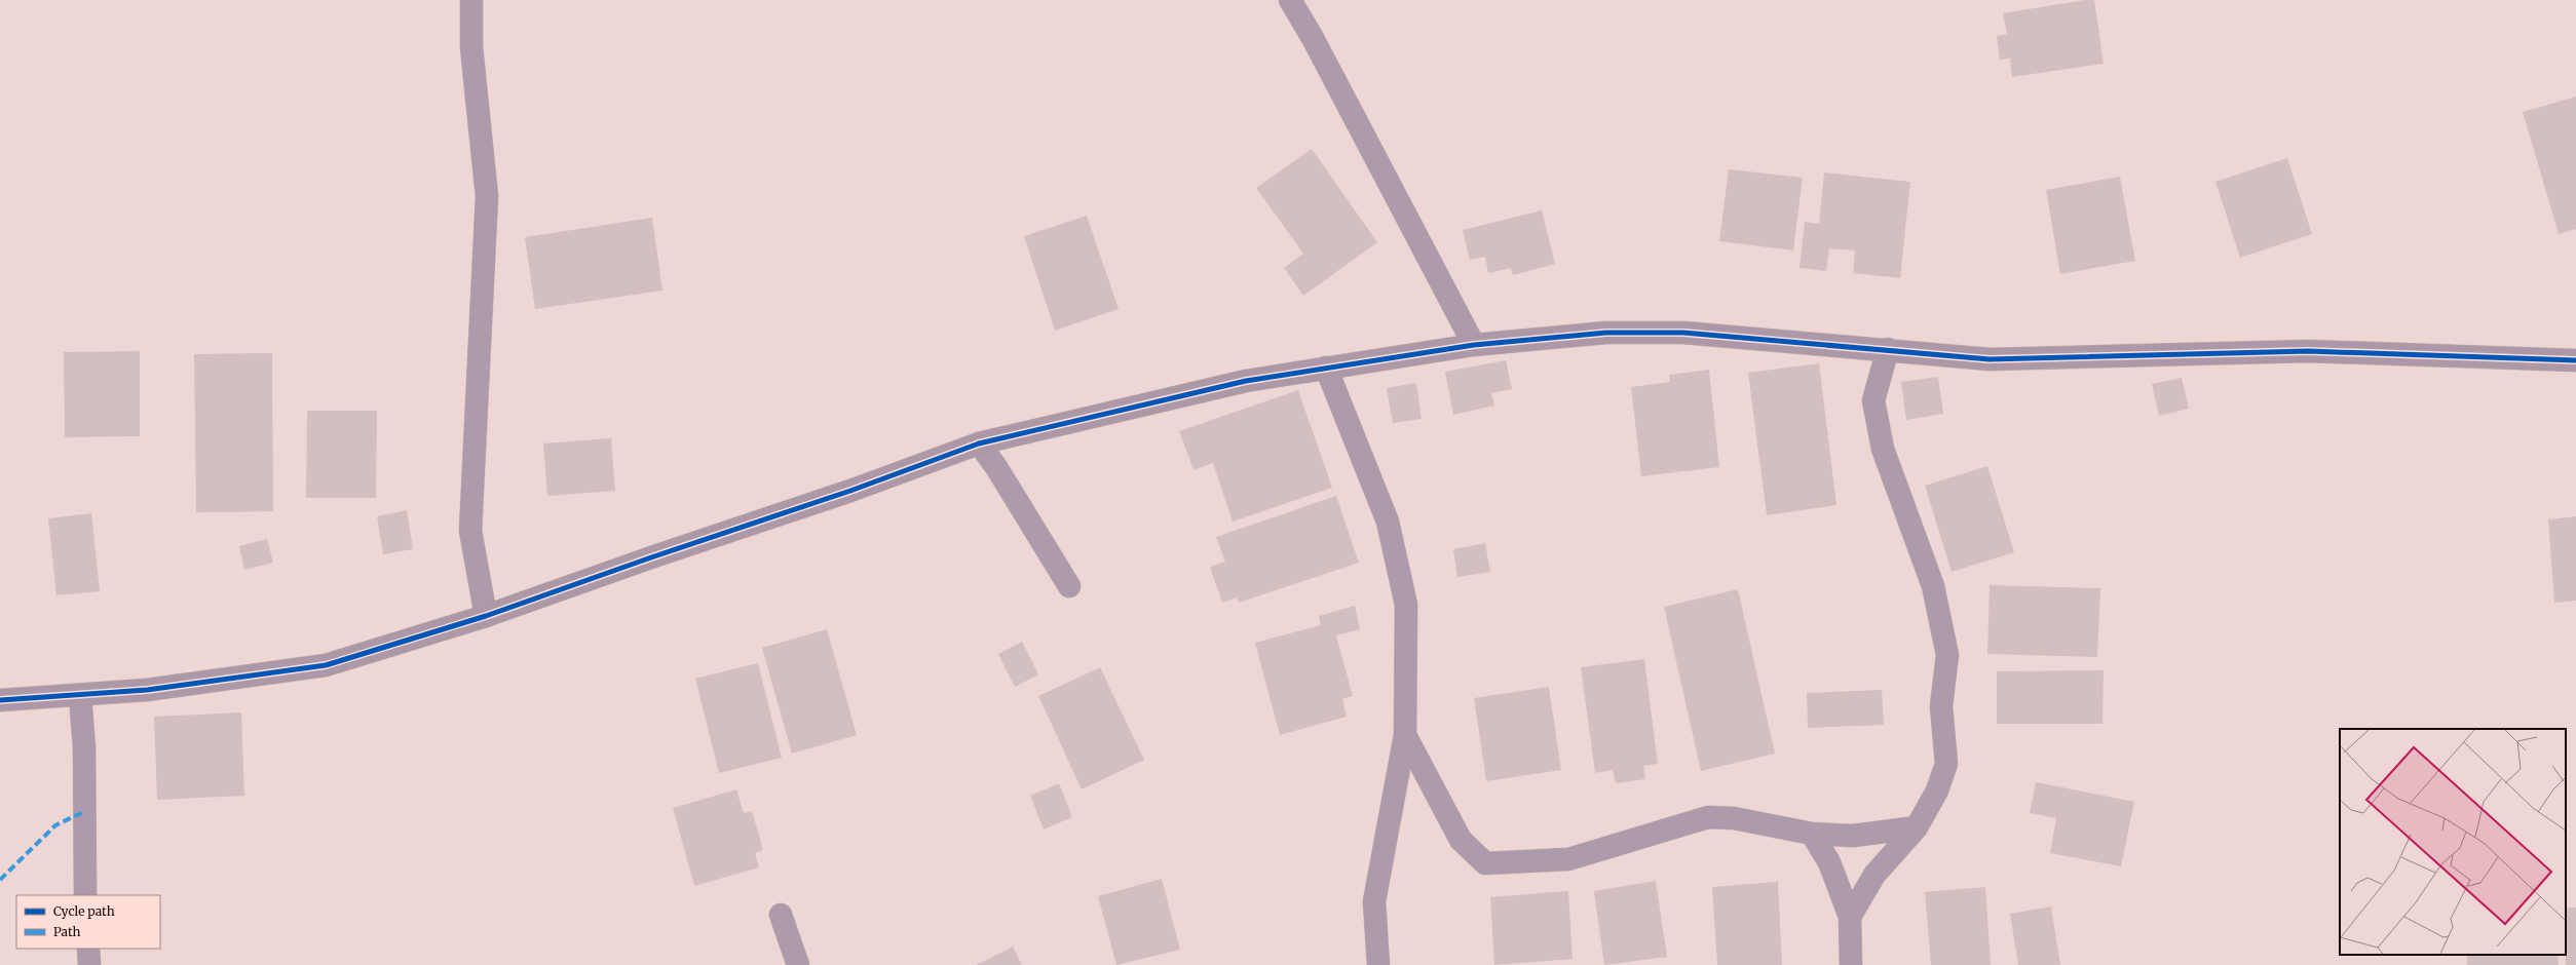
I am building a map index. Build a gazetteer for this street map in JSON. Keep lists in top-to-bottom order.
{
  "legend": ["Cycle path", "Path"]
}
